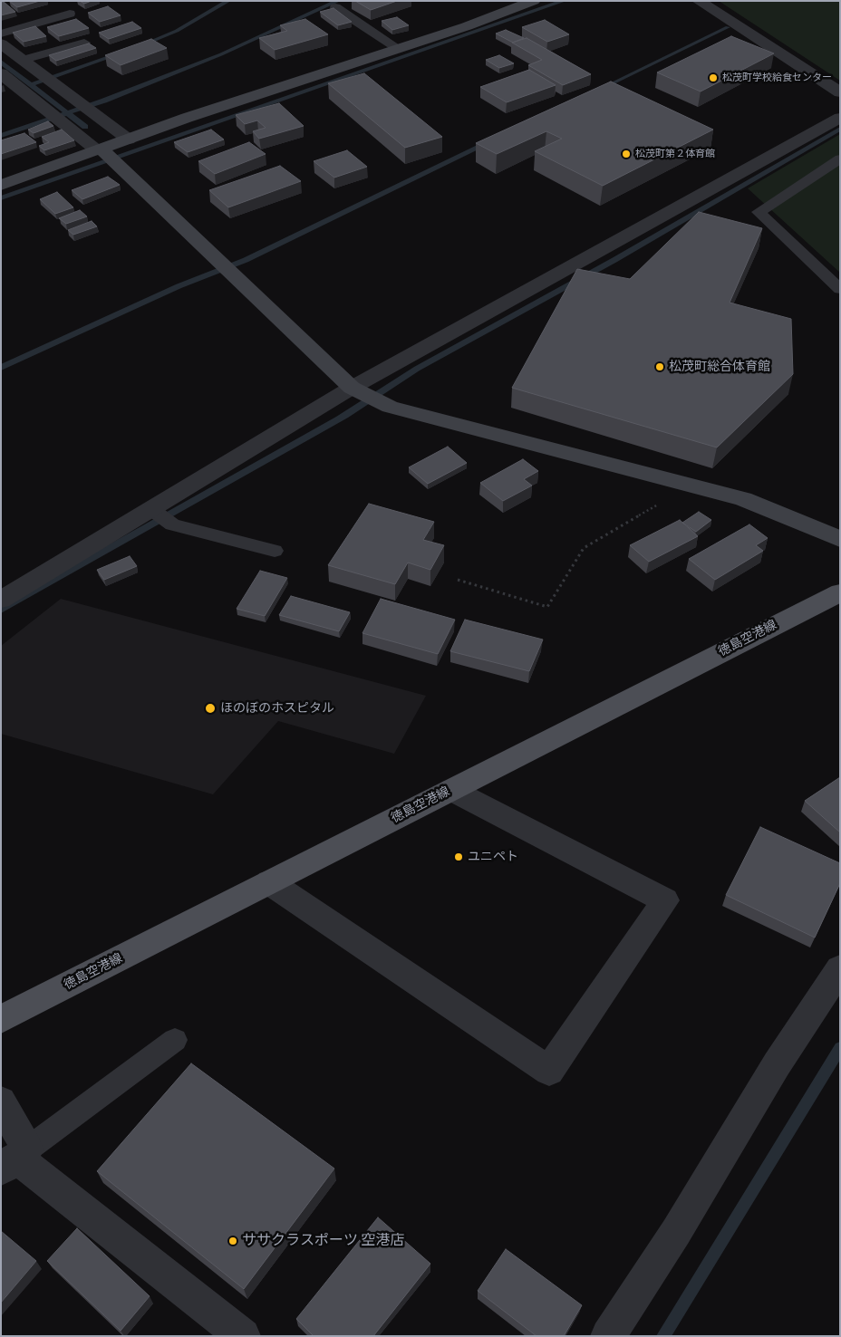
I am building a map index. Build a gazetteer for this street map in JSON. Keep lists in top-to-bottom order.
{
  "streets": {
    "main road": ["徳島空港線"]
  },
  "places": [
    "松茂町学校給食センター",
    "松茂町第２体育館",
    "松茂町総合体育館",
    "ほのぼのホスピタル",
    "ユニペト",
    "ササクラスポーツ 空港店"
  ]
}
